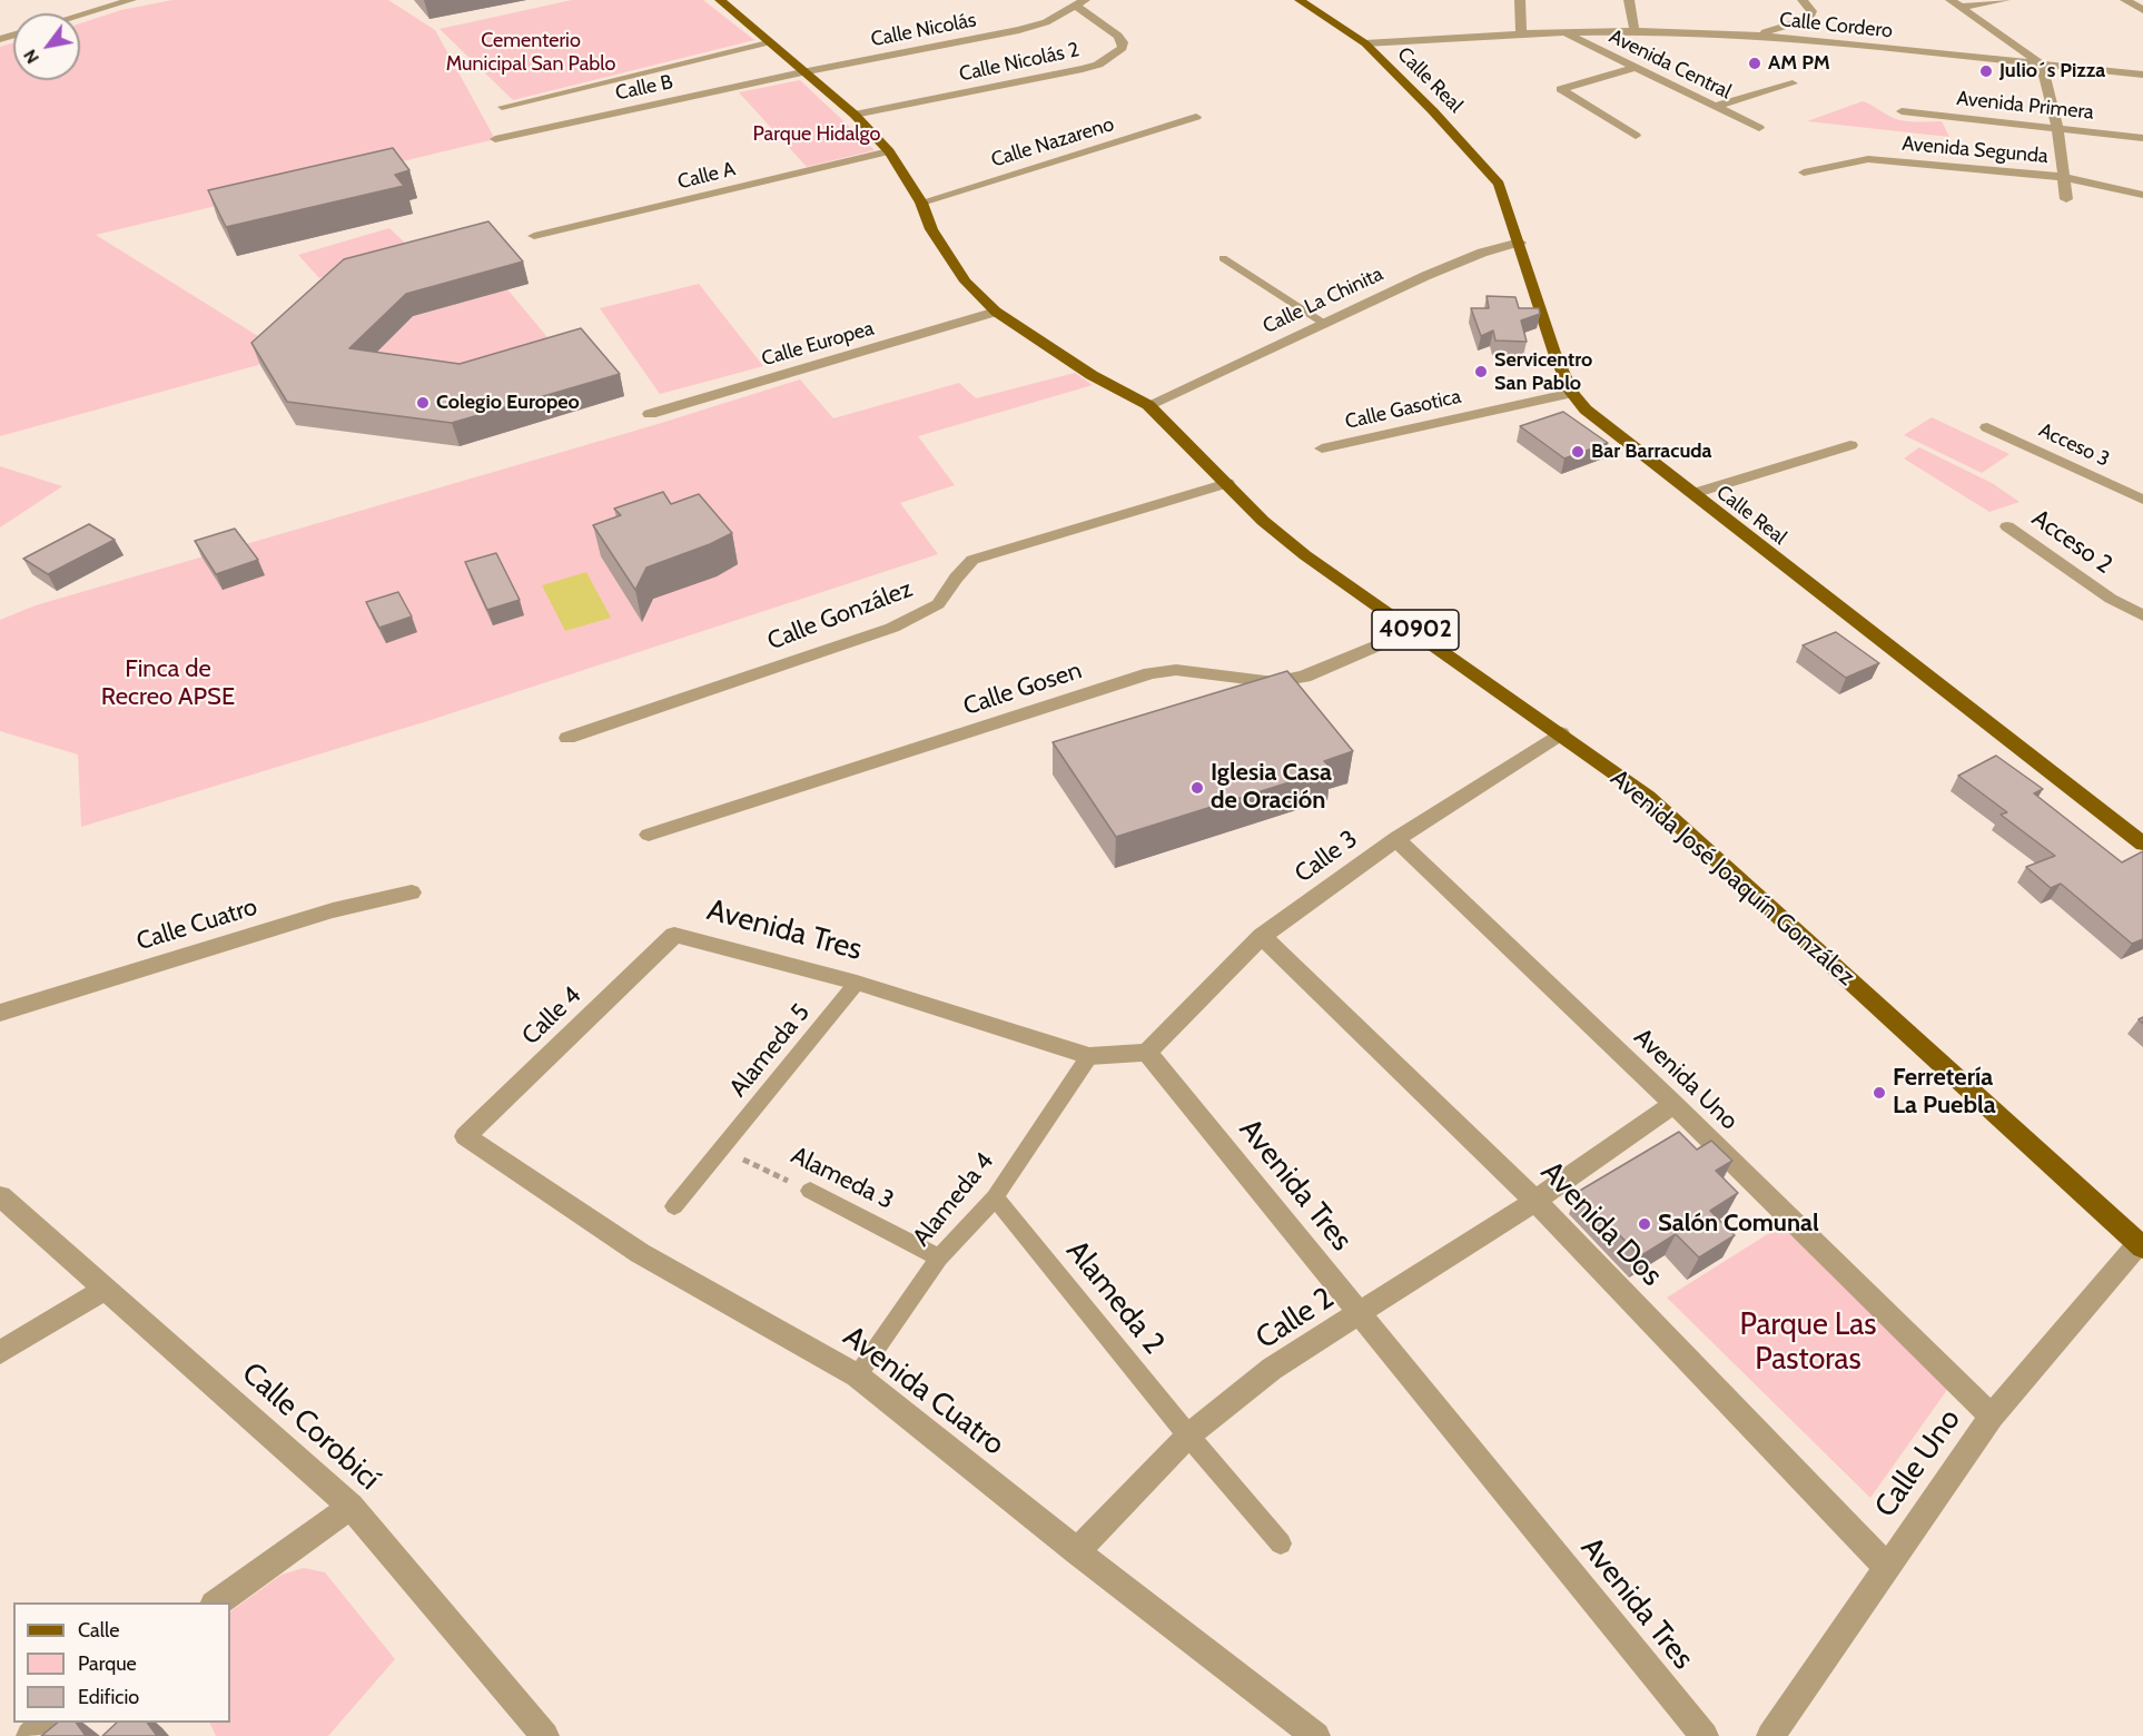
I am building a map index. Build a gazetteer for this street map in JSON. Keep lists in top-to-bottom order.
{
  "streets": {
    "main road": ["Calle Real", "40902", "Avenida José Joaquín González"],
    "street": [
      "Calle Cordero",
      "Calle Nicolás",
      "Calle Nicolás 2",
      "Avenida Central",
      "Calle B",
      "Avenida Primera",
      "Calle Nazareno",
      "Avenida Segunda",
      "Calle A",
      "Calle La Chinita",
      "Calle Europea",
      "Calle Gasotica",
      "Acceso 3",
      "Acceso 2",
      "Calle González",
      "Calle Gosen",
      "Calle 3",
      "Calle Cuatro",
      "Avenida Tres",
      "Calle 4",
      "Avenida Uno",
      "Avenida Dos",
      "Calle 2",
      "Avenida Cuatro",
      "Calle Corobicí",
      "Calle Uno"
    ],
    "lane": [
      "Alameda 5",
      "Alameda 3",
      "Alameda 4",
      "Alameda 2"
    ]
  },
  "crossings": [
    ["Calle Cordero", "Avenida Central"],
    ["Calle Cordero", "Calle Real"],
    ["Calle Cordero", "Avenida Primera"],
    ["Calle Nicolás", "Calle Nicolás 2"],
    ["Calle Nicolás", "Calle B"],
    ["Calle Nicolás", "Avenida José Joaquín González"],
    ["Calle Nicolás 2", "Avenida José Joaquín González"],
    ["Calle Real", "Calle La Chinita"],
    ["Calle Real", "Calle Gasotica"],
    ["Calle B", "Avenida José Joaquín González"],
    ["Calle Nazareno", "Avenida José Joaquín González"],
    ["Calle A", "Avenida José Joaquín González"],
    ["Calle La Chinita", "Avenida José Joaquín González"],
    ["Calle Europea", "Avenida José Joaquín González"],
    ["Calle González", "Avenida José Joaquín González"],
    ["Calle Gosen", "Avenida José Joaquín González"],
    ["Calle 3", "Avenida José Joaquín González"],
    ["Calle 3", "Avenida Tres"],
    ["Calle 3", "Avenida Uno"],
    ["Calle 3", "Avenida Dos"],
    ["Avenida José Joaquín González", "Calle Uno"],
    ["Avenida Tres", "Calle 4"],
    ["Avenida Tres", "Alameda 5"],
    ["Avenida Tres", "Alameda 4"],
    ["Avenida Tres", "Calle 2"],
    ["Calle 4", "Avenida Cuatro"],
    ["Alameda 5", "Alameda 3"],
    ["Avenida Uno", "Calle 2"],
    ["Avenida Uno", "Calle Uno"],
    ["Alameda 3", "Alameda 4"],
    ["Alameda 4", "Alameda 2"],
    ["Alameda 4", "Avenida Cuatro"],
    ["Avenida Dos", "Calle 2"],
    ["Avenida Dos", "Calle Uno"],
    ["Alameda 2", "Calle 2"],
    ["Calle 2", "Avenida Cuatro"]
  ],
  "parks": [
    "Cementerio Municipal San Pablo",
    "Parque Hidalgo",
    "Finca de Recreo APSE",
    "Parque Las Pastoras"
  ],
  "places": [
    "AM PM",
    "Julio´s Pizza",
    "Servicentro San Pablo",
    "Colegio Europeo",
    "Bar Barracuda",
    "Iglesia Casa de Oración",
    "Ferretería La Puebla",
    "Salón Comunal"
  ],
  "legend": ["Calle", "Parque", "Edificio"],
  "north": "bottom left"
}
